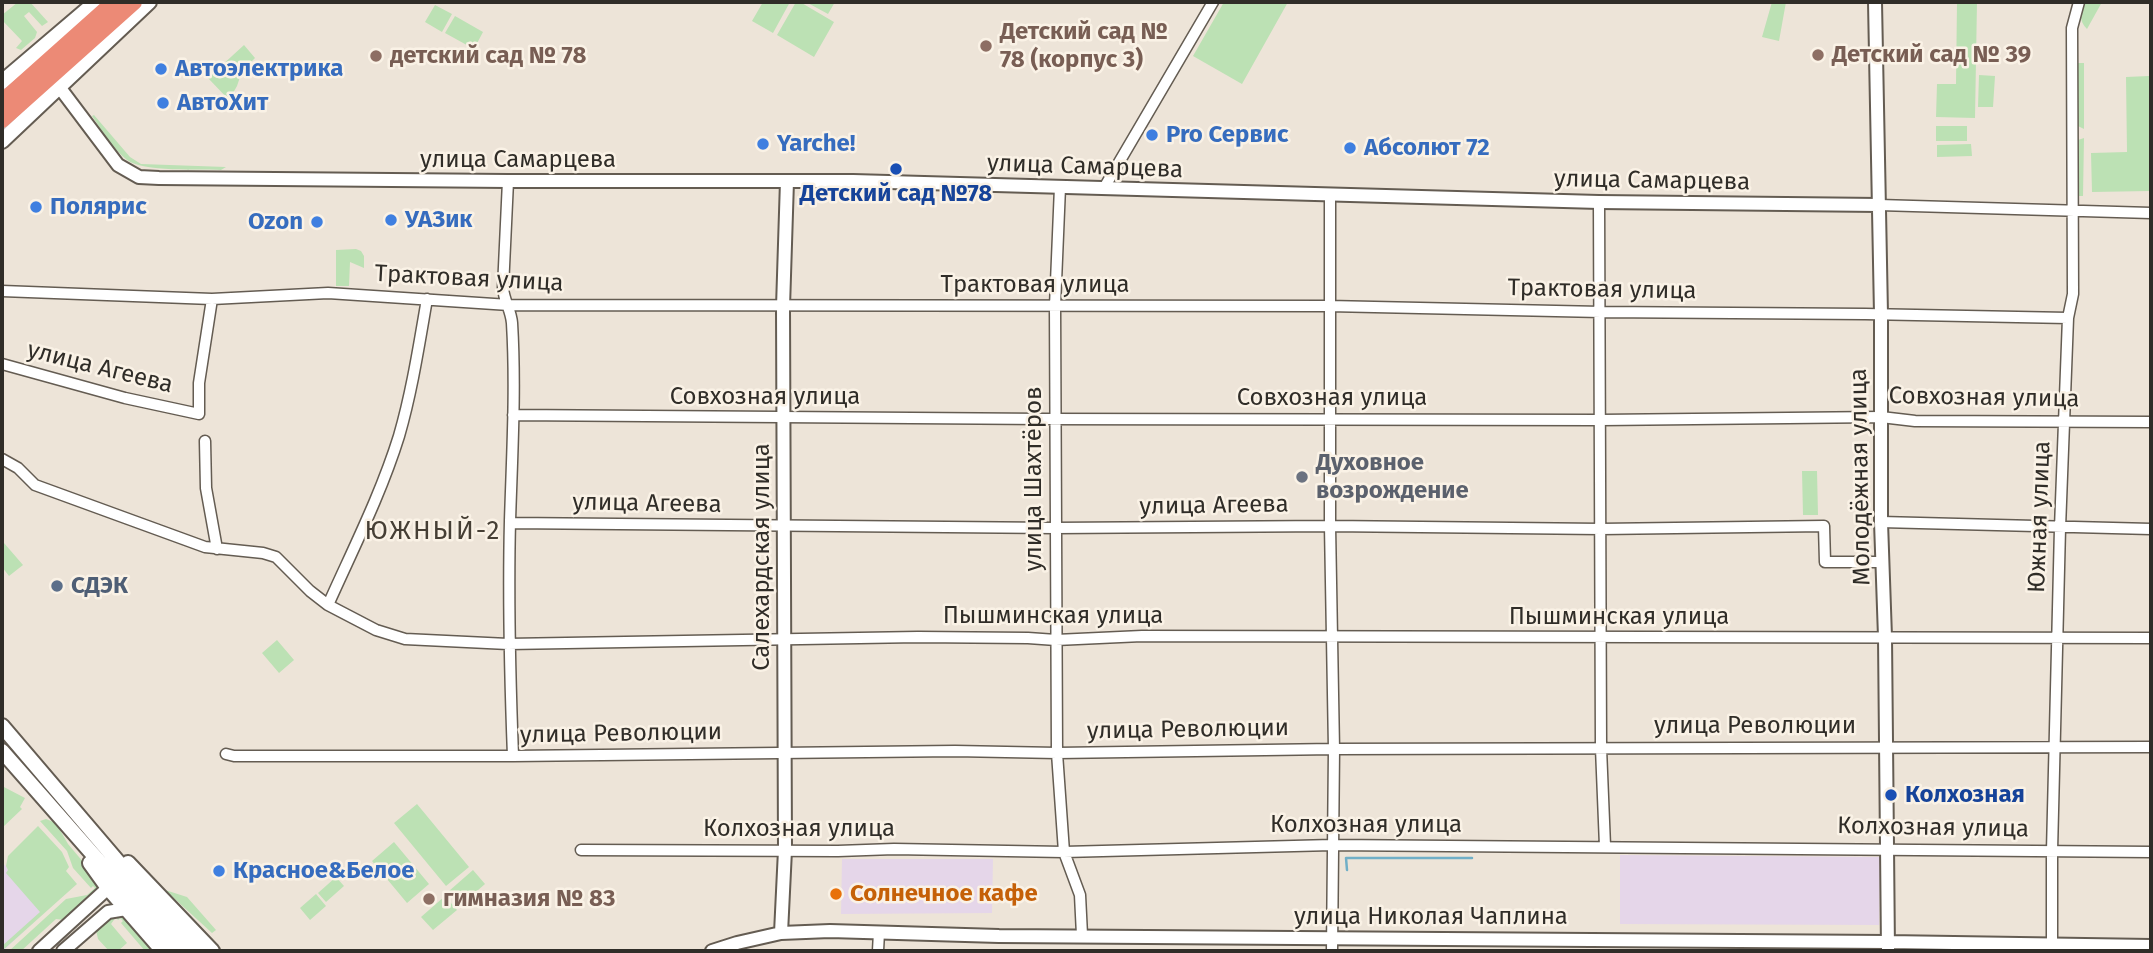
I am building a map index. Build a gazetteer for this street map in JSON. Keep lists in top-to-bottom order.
{
  "streets": {
    "street": [
      "улица Самарцева",
      "Трактовая улица",
      "улица Агеева",
      "Совхозная улица",
      "Молодёжная улица",
      "улица Шахтёров",
      "Южная улица",
      "Салехардская улица",
      "Пышминская улица",
      "улица Революции",
      "Колхозная улица",
      "улица Николая Чаплина"
    ]
  },
  "crossings": [
    ["улица Самарцева", "Молодёжная улица"],
    ["улица Самарцева", "улица Шахтёров"],
    ["улица Самарцева", "Южная улица"],
    ["улица Самарцева", "Салехардская улица"],
    ["Трактовая улица", "улица Агеева"],
    ["Трактовая улица", "Молодёжная улица"],
    ["Трактовая улица", "улица Шахтёров"],
    ["Трактовая улица", "Южная улица"],
    ["Трактовая улица", "Салехардская улица"],
    ["улица Агеева", "Молодёжная улица"],
    ["улица Агеева", "улица Шахтёров"],
    ["улица Агеева", "Салехардская улица"],
    ["Совхозная улица", "Молодёжная улица"],
    ["Совхозная улица", "улица Шахтёров"],
    ["Совхозная улица", "Южная улица"],
    ["Совхозная улица", "Салехардская улица"],
    ["Молодёжная улица", "Пышминская улица"],
    ["Молодёжная улица", "улица Революции"],
    ["Молодёжная улица", "Колхозная улица"],
    ["Молодёжная улица", "улица Николая Чаплина"],
    ["улица Шахтёров", "Пышминская улица"],
    ["улица Шахтёров", "улица Революции"],
    ["улица Шахтёров", "Колхозная улица"],
    ["улица Шахтёров", "улица Николая Чаплина"],
    ["Южная улица", "Пышминская улица"],
    ["Южная улица", "улица Революции"],
    ["Южная улица", "Колхозная улица"],
    ["Южная улица", "улица Николая Чаплина"],
    ["Салехардская улица", "Пышминская улица"],
    ["Салехардская улица", "улица Революции"],
    ["Салехардская улица", "Колхозная улица"],
    ["Салехардская улица", "улица Николая Чаплина"]
  ],
  "districts": ["ЮЖНЫЙ-2"],
  "places": [
    "Детский сад № 78 (корпус 3)",
    "Детский сад № 39",
    "детский сад № 78",
    "Автоэлектрика",
    "АвтоХит",
    "Pro Сервис",
    "Yarche!",
    "Абсолют 72",
    "Детский сад №78",
    "Полярис",
    "УАЗик",
    "Ozon",
    "Духовное возрождение",
    "СДЭК",
    "Колхозная",
    "Красное&Белое",
    "Солнечное кафе",
    "гимназия № 83"
  ]
}
